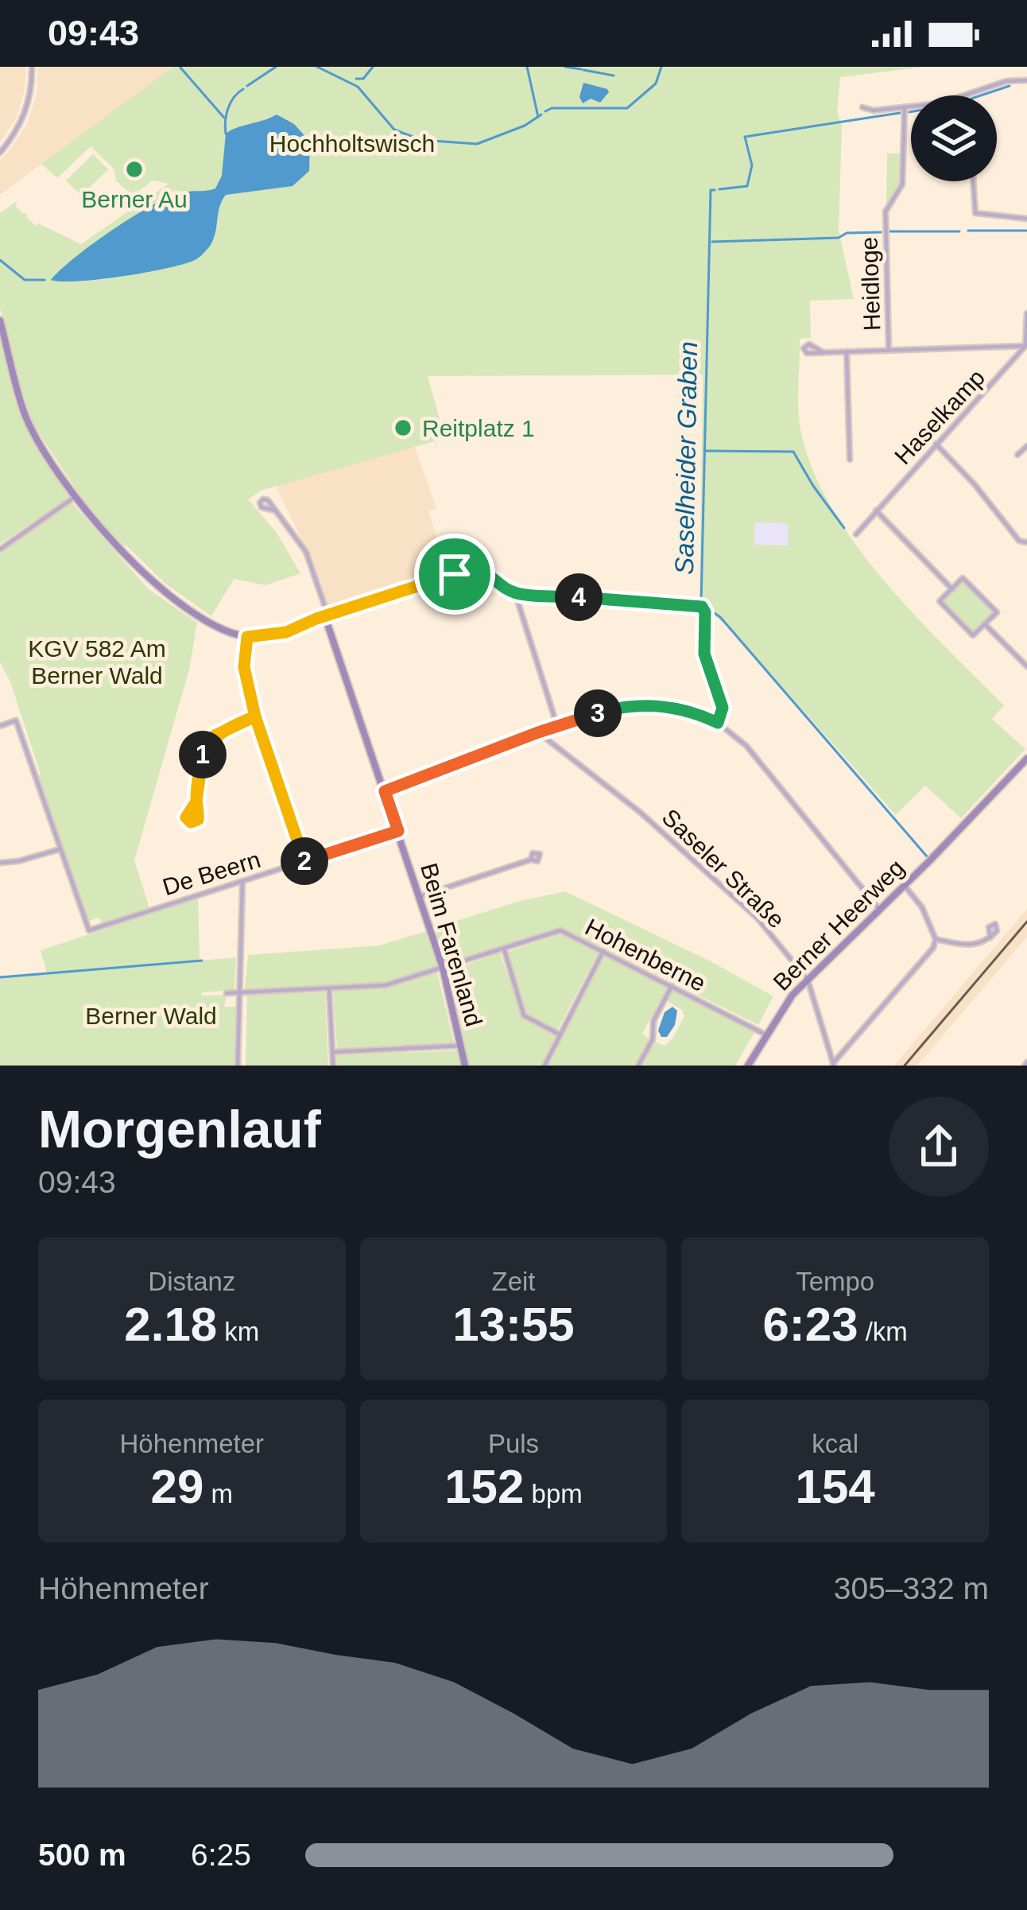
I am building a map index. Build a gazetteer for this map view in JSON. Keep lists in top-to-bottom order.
{
  "streets": {
    "street": [
      "Heidloge",
      "Haselkamp",
      "Saseler Straße",
      "De Beern",
      "Berner Heerweg",
      "Beim Farenland",
      "Hohenberne"
    ]
  },
  "crossings": [
    ["Saseler Straße", "Berner Heerweg"],
    ["De Beern", "Beim Farenland"],
    ["Berner Heerweg", "Hohenberne"],
    ["Beim Farenland", "Hohenberne"]
  ],
  "water": ["Saselheider Graben"],
  "parks": ["Hochholtswisch", "KGV 582 Am Berner Wald", "Berner Wald"],
  "places": ["Berner Au", "Reitplatz 1"],
  "page": {
    "status": "09:43",
    "pins": [
      "4",
      "3",
      "1",
      "2"
    ],
    "heading": ["Morgenlauf", "09:43"],
    "stats": [
      ["Distanz", "2.18 km"],
      ["Zeit", "13:55"],
      ["Tempo", "6:23 /km"],
      ["Höhenmeter", "29 m"],
      ["Puls", "152 bpm"],
      ["kcal", "154"]
    ],
    "chart": ["Höhenmeter", "305–332 m"],
    "list": [
      {
        "name": "500 m",
        "note": "6:25"
      }
    ]
  }
}
